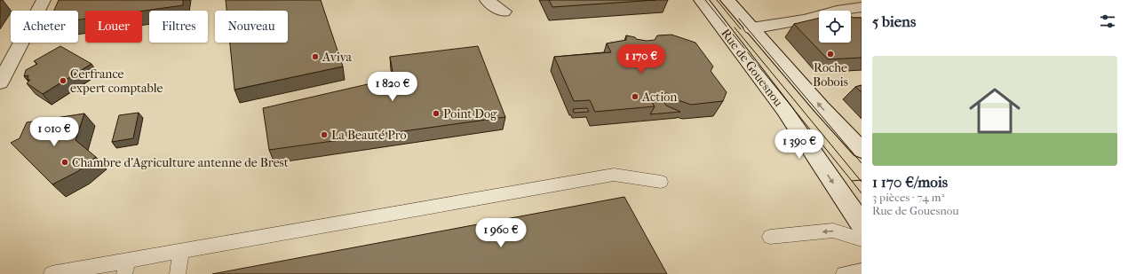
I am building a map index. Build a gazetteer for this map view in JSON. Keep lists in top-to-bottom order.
{
  "streets": {
    "main road": ["Rue de Gouesnou"]
  },
  "places": [
    "Roche Bobois",
    "Aviva",
    "Cerfrance expert comptable",
    "Action",
    "Point Dog",
    "La Beauté Pro",
    "Chambre d'Agriculture antenne de Brest"
  ],
  "page": {
    "heading": "5 biens",
    "chip": [
      "Acheter",
      "Louer",
      "Filtres",
      "Nouveau"
    ],
    "list": [
      {
        "name": "1 170 €/mois",
        "note": "3 pièces · 74 m² · Rue de Gouesnou"
      }
    ],
    "price": [
      "1 170 €",
      "1 820 €",
      "1 010 €",
      "1 390 €",
      "1 960 €"
    ]
  }
}
